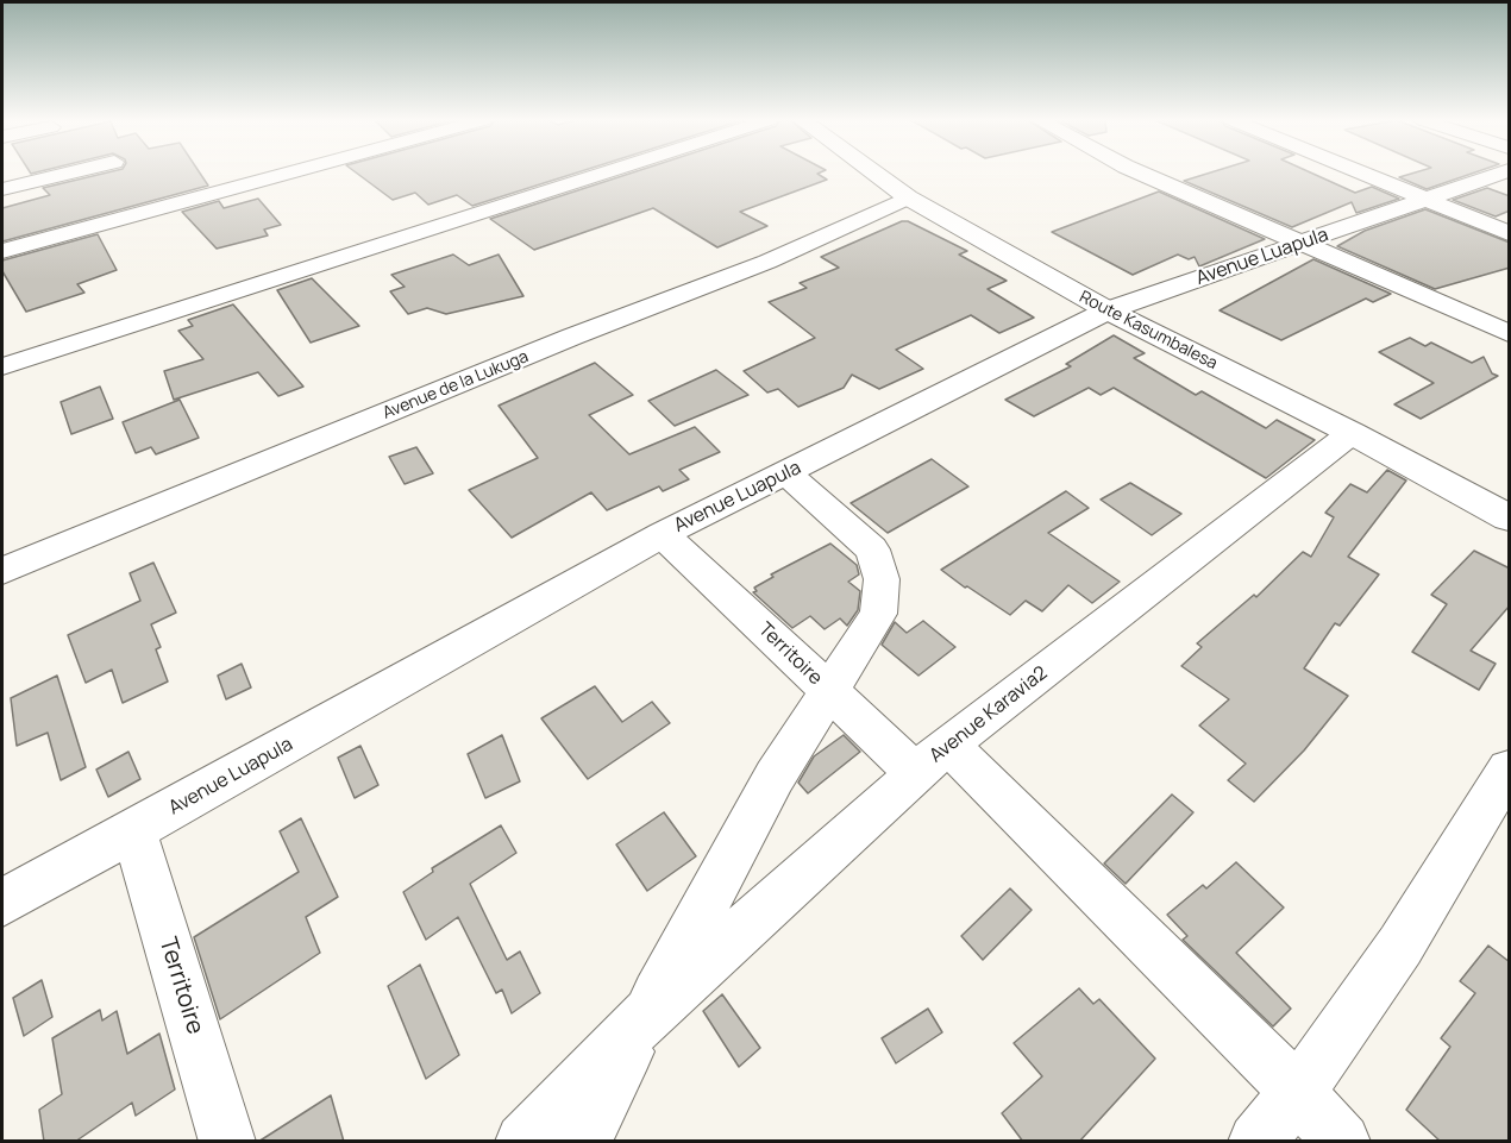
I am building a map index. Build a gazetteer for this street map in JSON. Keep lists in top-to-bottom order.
{
  "streets": {
    "highway": ["Route Kasumbalesa"],
    "street": [
      "Avenue Luapula",
      "Avenue de la Lukuga",
      "Territoire",
      "Avenue Karavia2"
    ]
  },
  "crossings": [
    ["Avenue Luapula", "Route Kasumbalesa"],
    ["Avenue Luapula", "Territoire"],
    ["Route Kasumbalesa", "Avenue de la Lukuga"],
    ["Route Kasumbalesa", "Avenue Karavia2"],
    ["Territoire", "Avenue Karavia2"]
  ]
}
